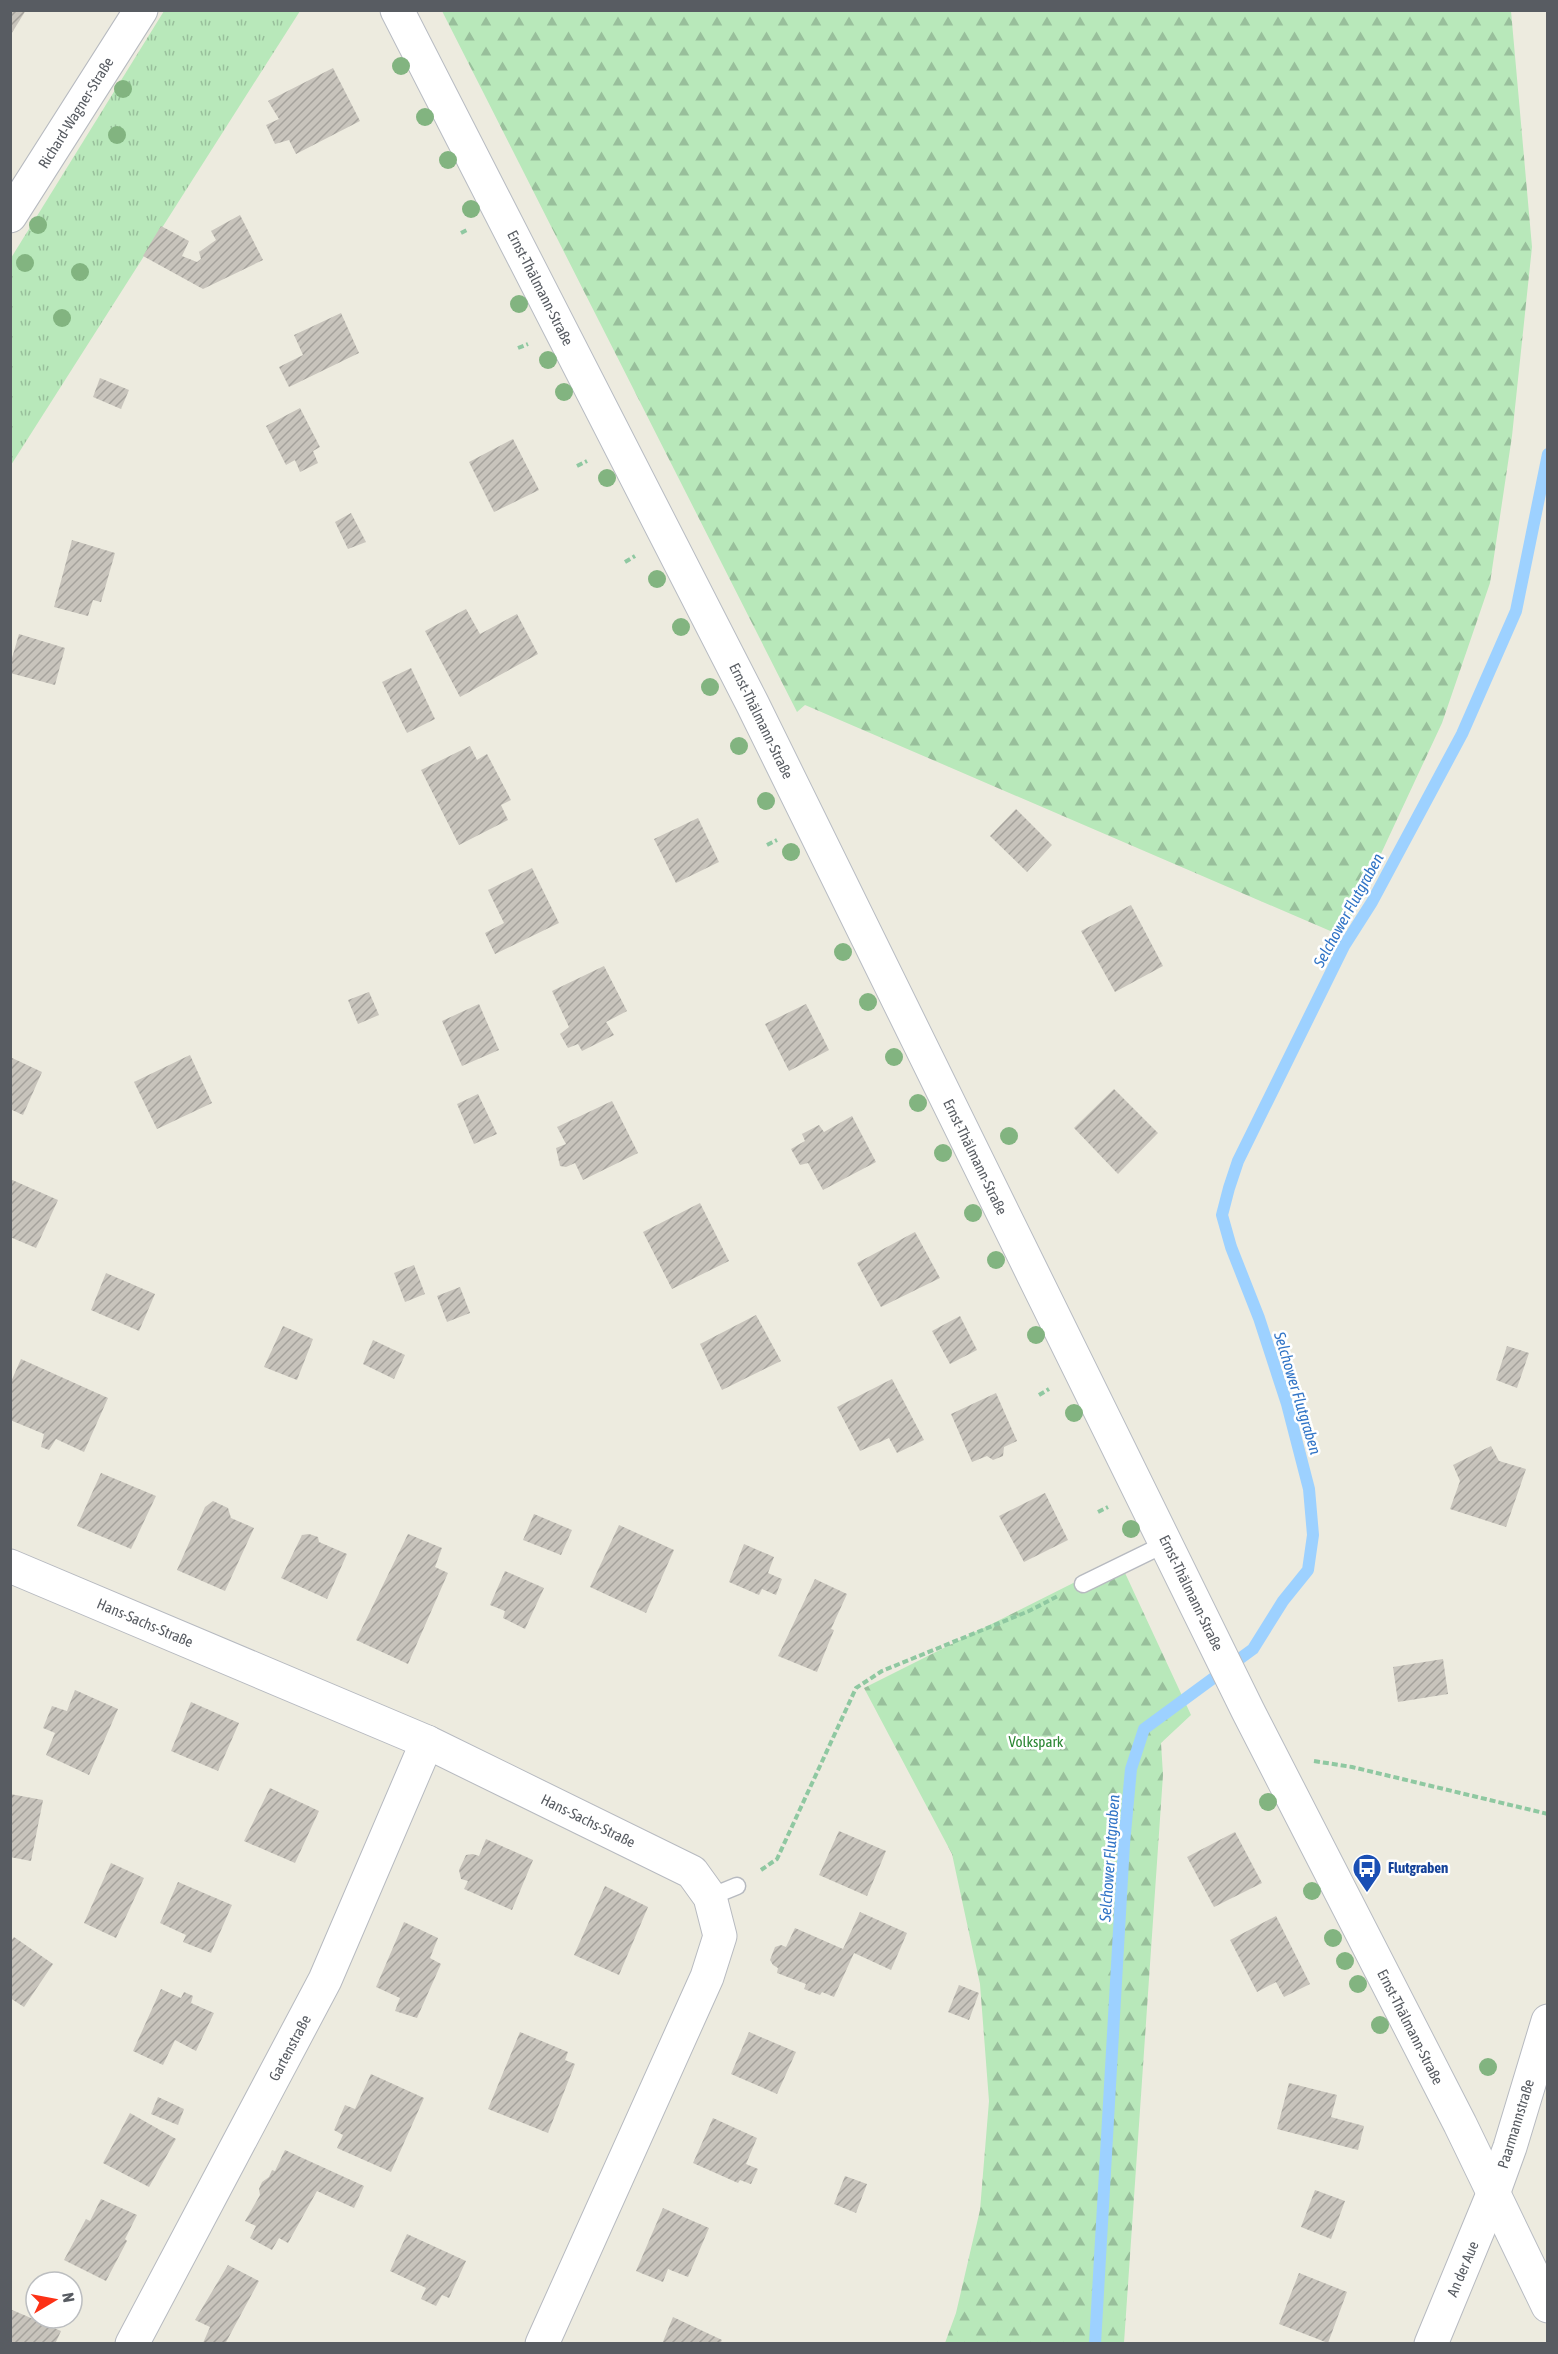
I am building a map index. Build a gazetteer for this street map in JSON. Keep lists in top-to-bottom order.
{
  "streets": {
    "street": [
      "Richard-Wagner-Straße",
      "Ernst-Thälmann-Straße",
      "Hans-Sachs-Straße",
      "Gartenstraße",
      "Paarmannstraße",
      "An der Aue"
    ]
  },
  "crossings": [
    ["Ernst-Thälmann-Straße", "Paarmannstraße"],
    ["Ernst-Thälmann-Straße", "An der Aue"],
    ["Hans-Sachs-Straße", "Gartenstraße"],
    ["Paarmannstraße", "An der Aue"]
  ],
  "water": ["Selchower Flutgraben"],
  "parks": ["Volkspark"],
  "places": {
    "bus stop": ["Flutgraben"]
  },
  "north": "right"
}
